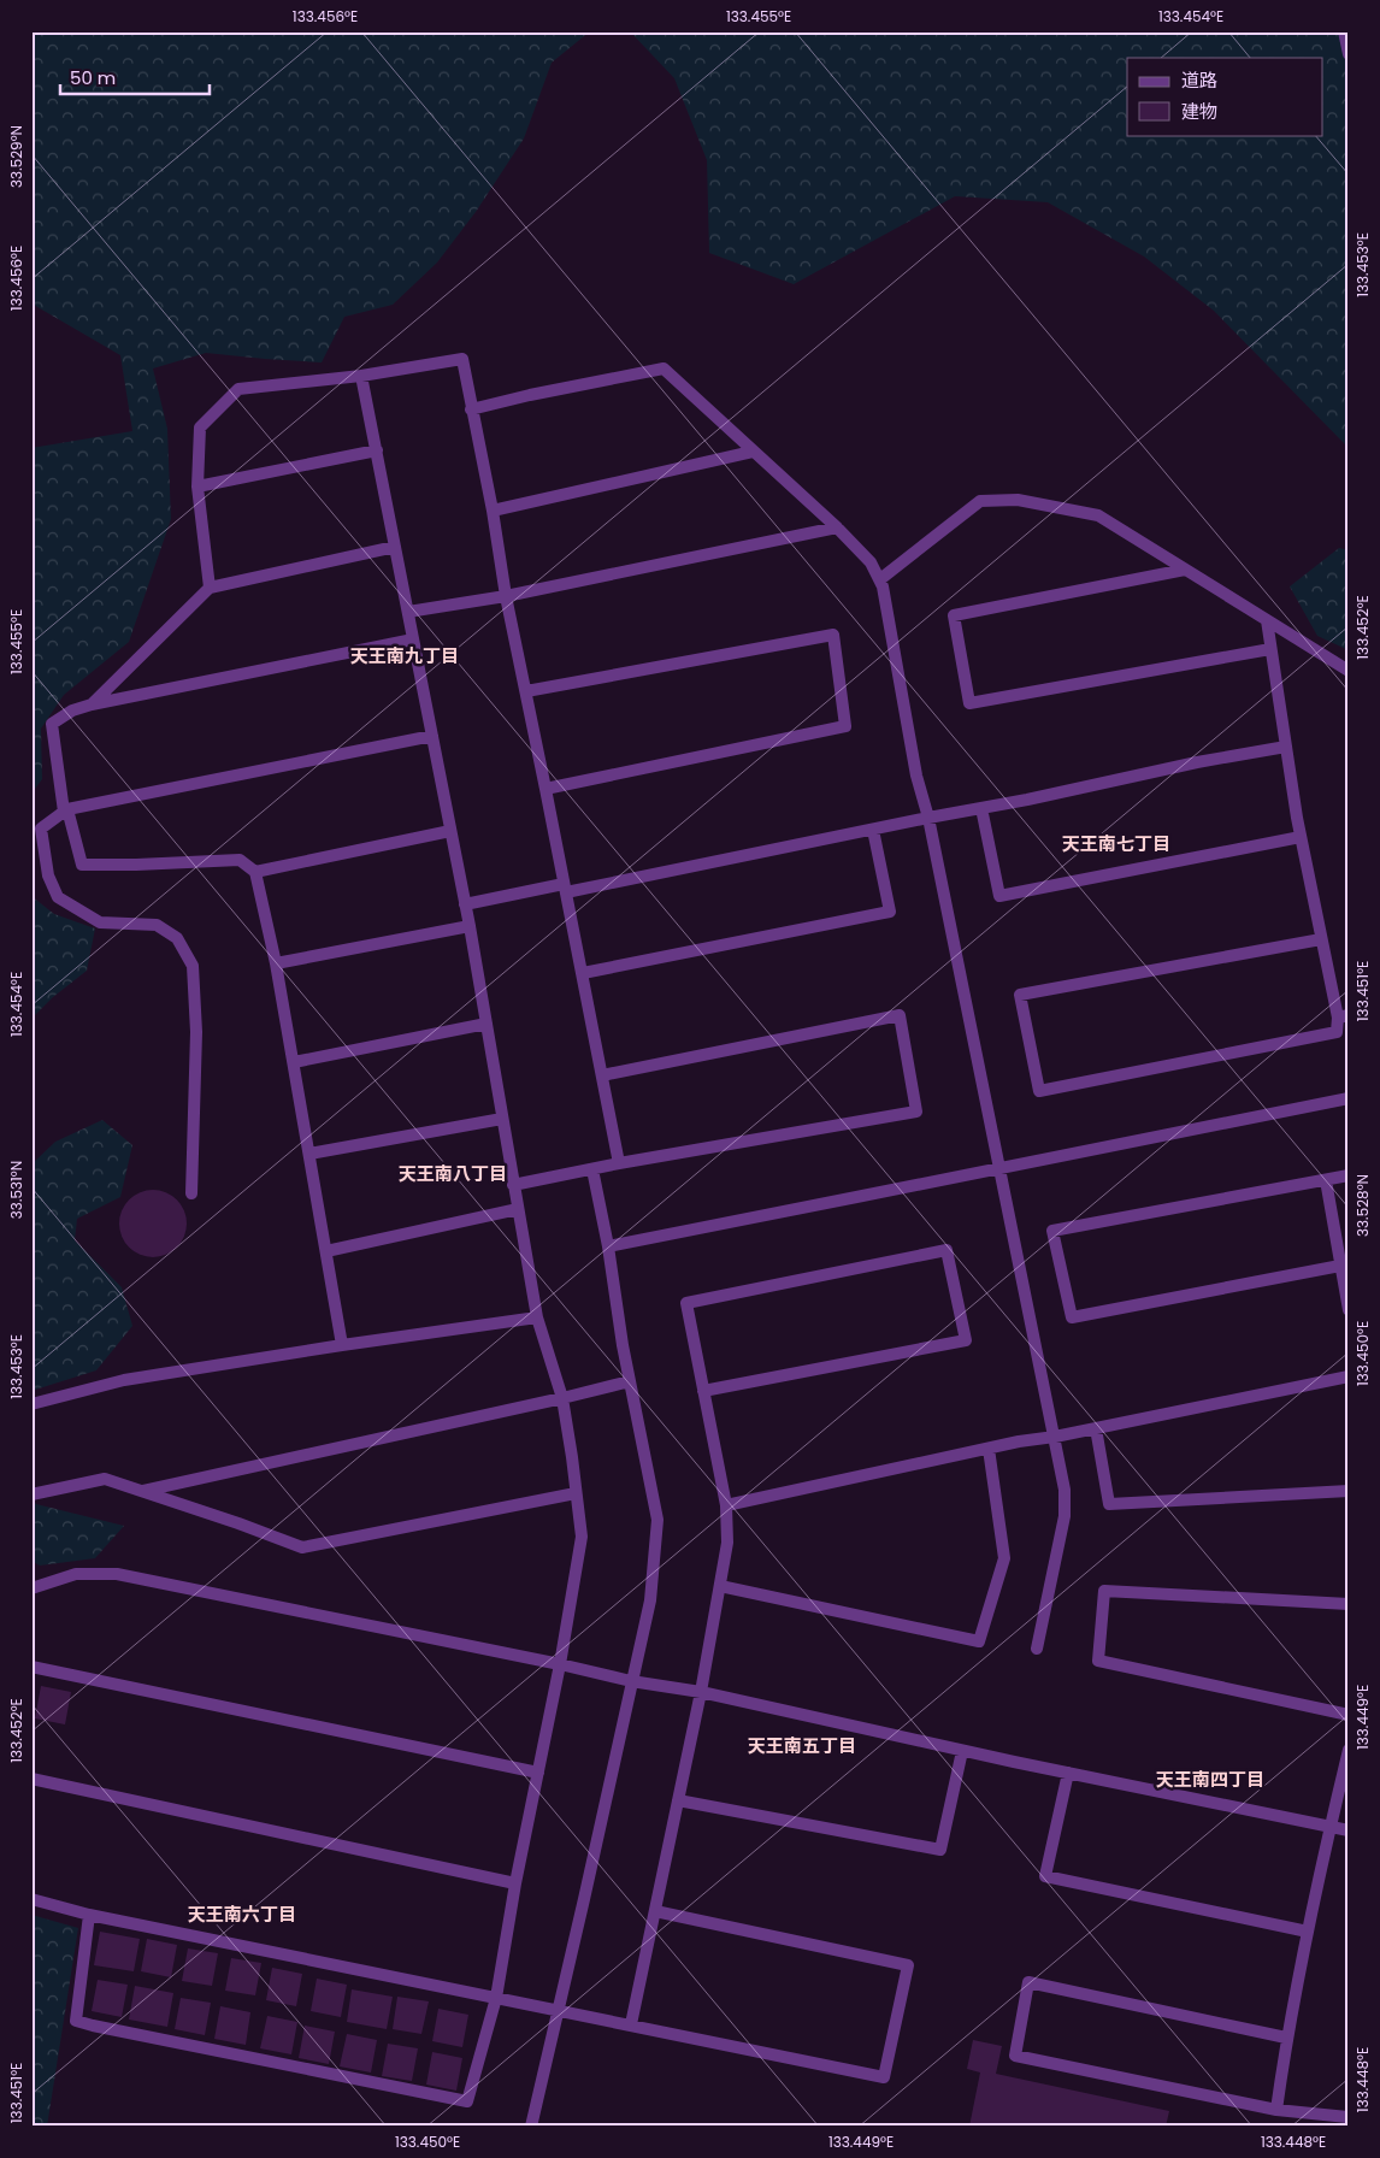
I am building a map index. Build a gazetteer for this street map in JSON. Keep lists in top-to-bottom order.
{
  "districts": [
    "天王南九丁目",
    "天王南七丁目",
    "天王南八丁目",
    "天王南五丁目",
    "天王南四丁目",
    "天王南六丁目"
  ],
  "legend": ["道路", "建物"],
  "scale_bar": "50 m",
  "coordinates": [
    "133.456°E",
    "133.455°E",
    "133.454°E",
    "33.529°N",
    "133.453°E",
    "133.452°E",
    "133.451°E",
    "33.531°N",
    "33.528°N",
    "133.450°E",
    "133.449°E",
    "133.448°E"
  ]
}
